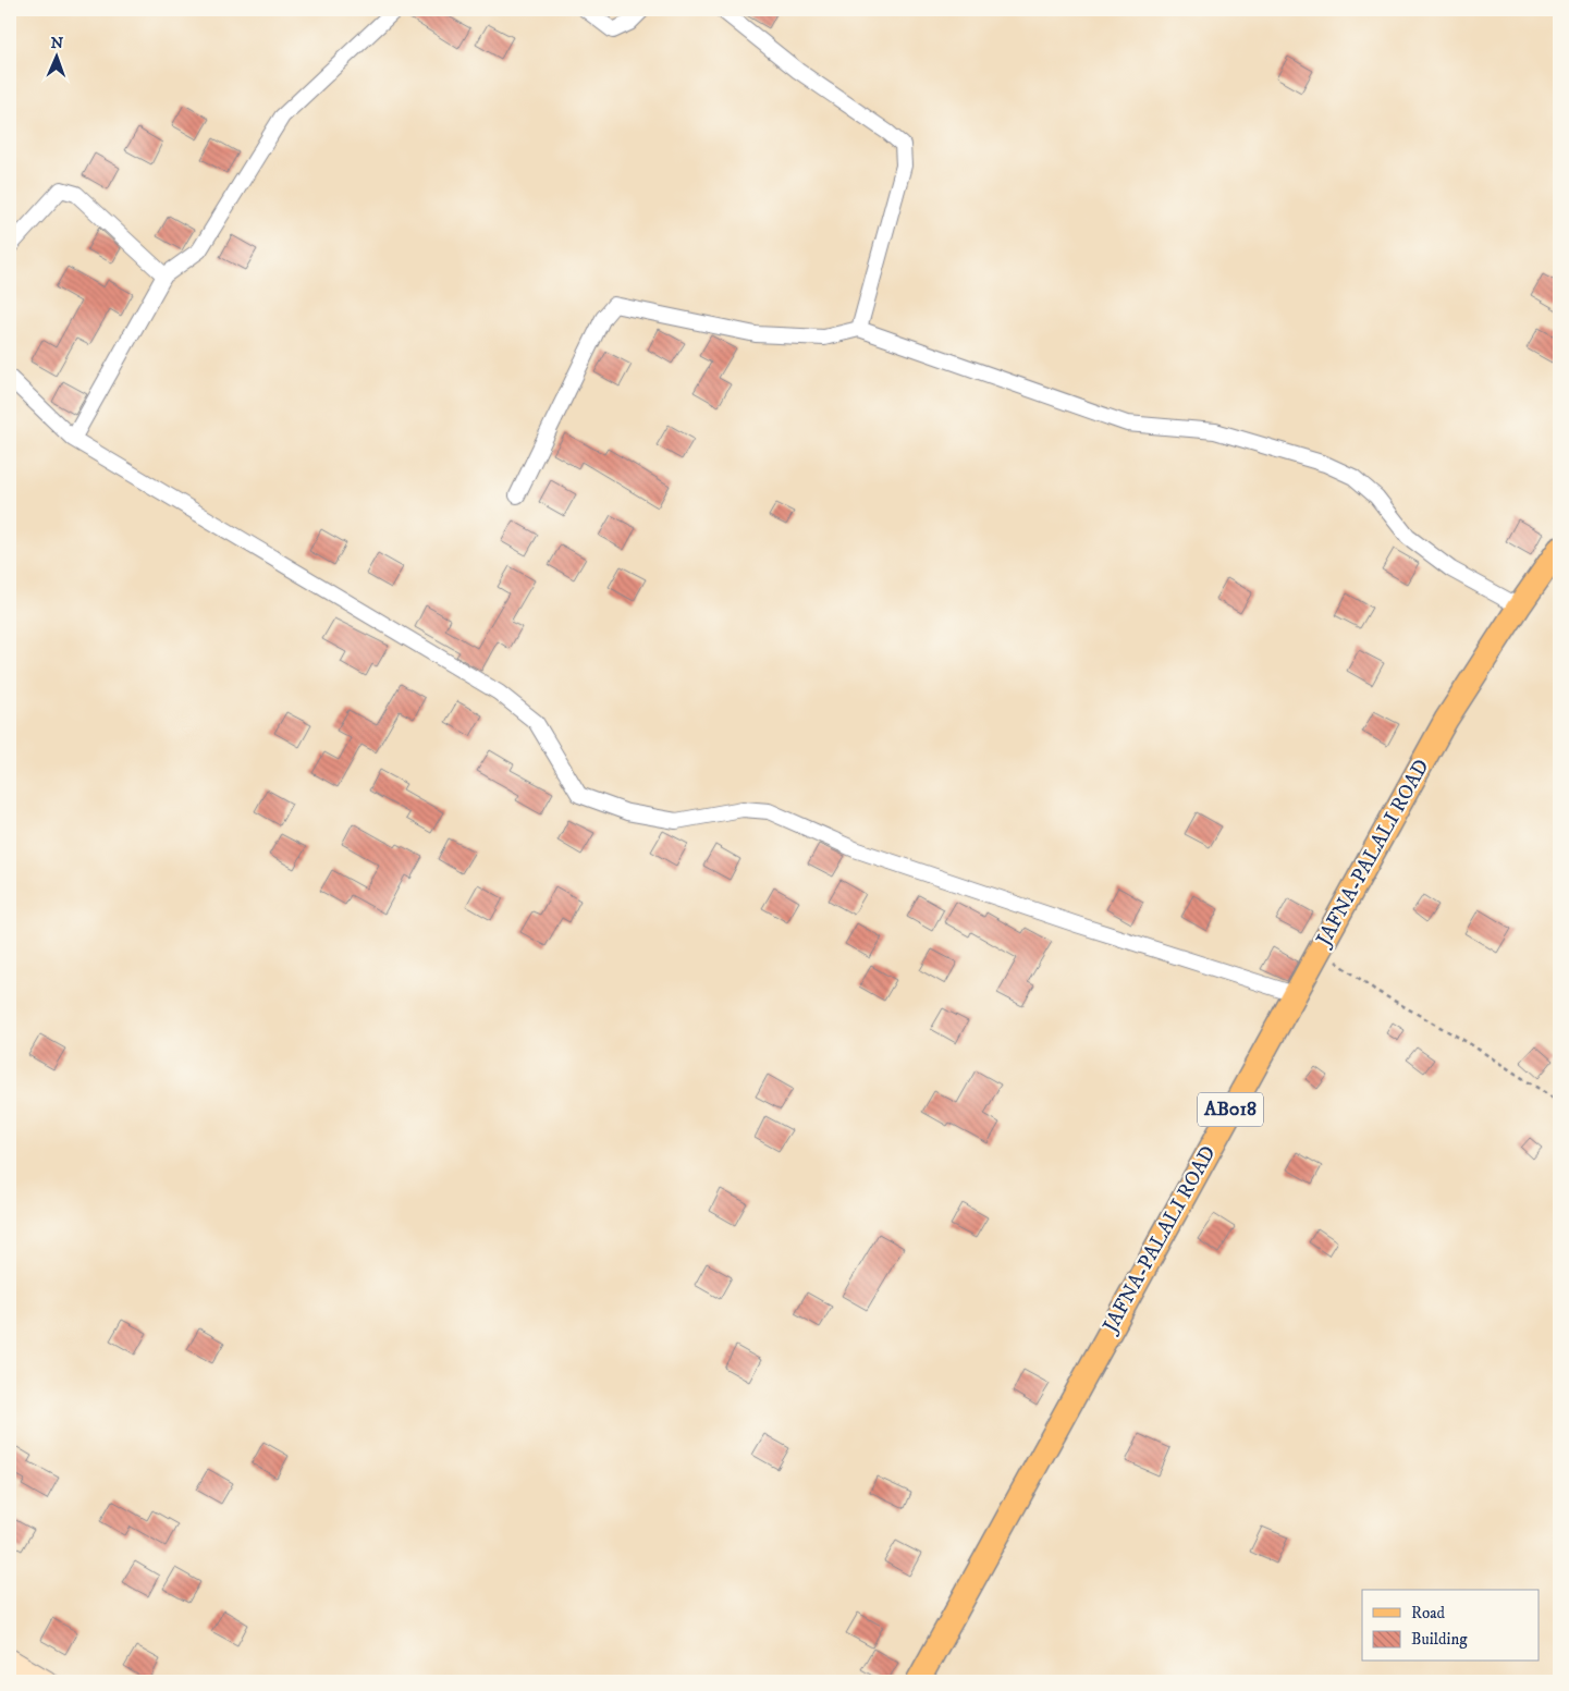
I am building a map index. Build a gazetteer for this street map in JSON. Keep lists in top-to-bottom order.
{
  "streets": {
    "main road": ["JAFNA-PALALI ROAD", "AB018"]
  },
  "legend": ["Road", "Building"],
  "north": "top"
}
